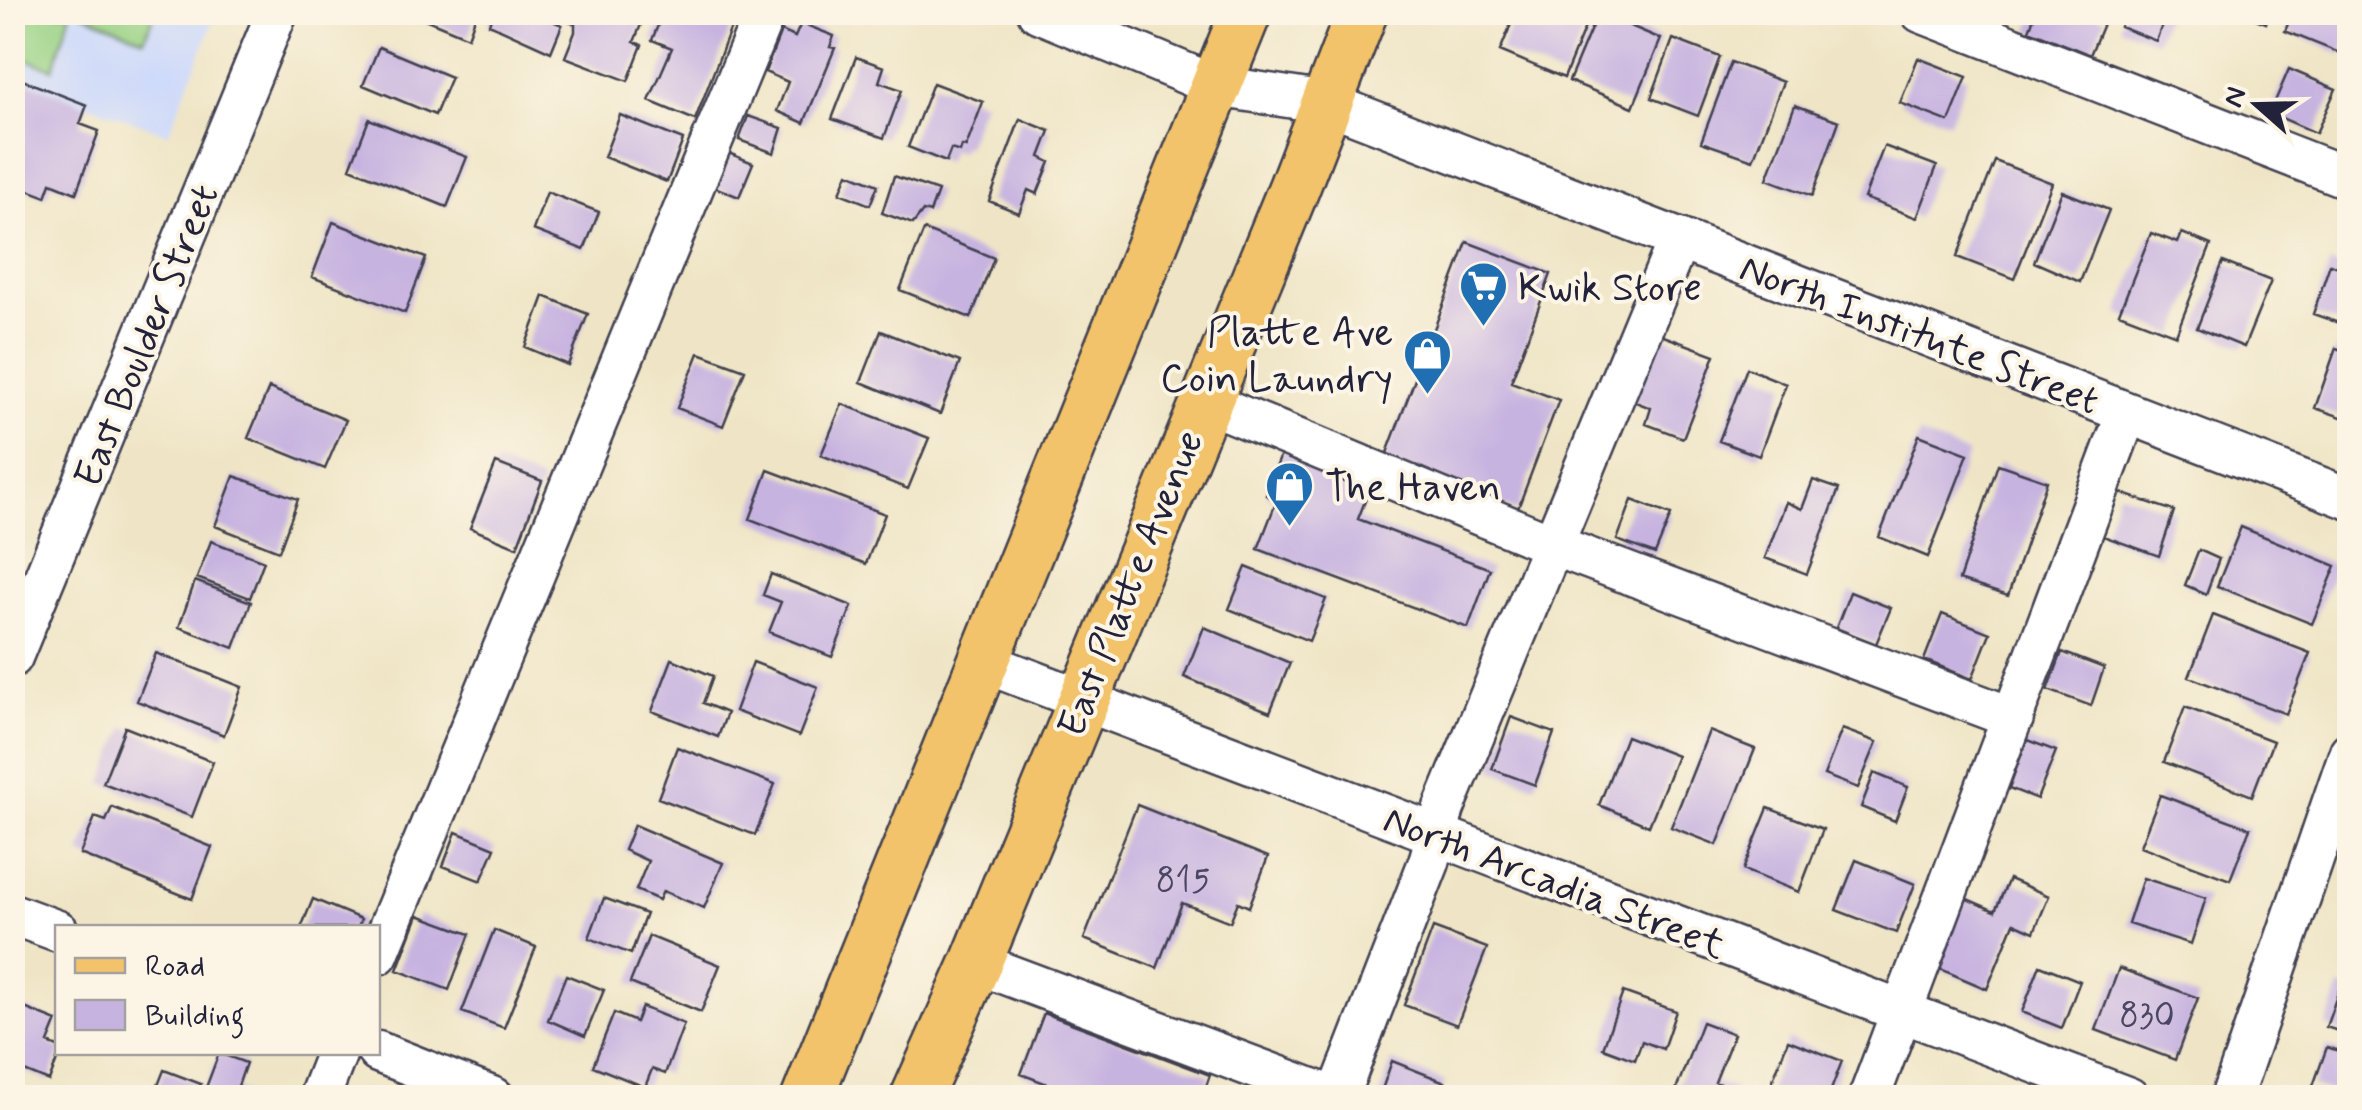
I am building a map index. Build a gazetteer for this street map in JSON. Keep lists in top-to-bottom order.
{
  "streets": {
    "main road": ["East Platte Avenue"],
    "street": ["North Institute Street", "East Boulder Street", "North Arcadia Street"]
  },
  "crossings": [
    ["North Institute Street", "East Platte Avenue"],
    ["East Platte Avenue", "North Arcadia Street"]
  ],
  "places": {
    "supermarket": ["Kwik Store"],
    "shop": ["Platte Ave Coin Laundry", "The Haven"]
  },
  "house_numbers": ["815", "830"],
  "legend": ["Road", "Building"],
  "north": "left"
}
